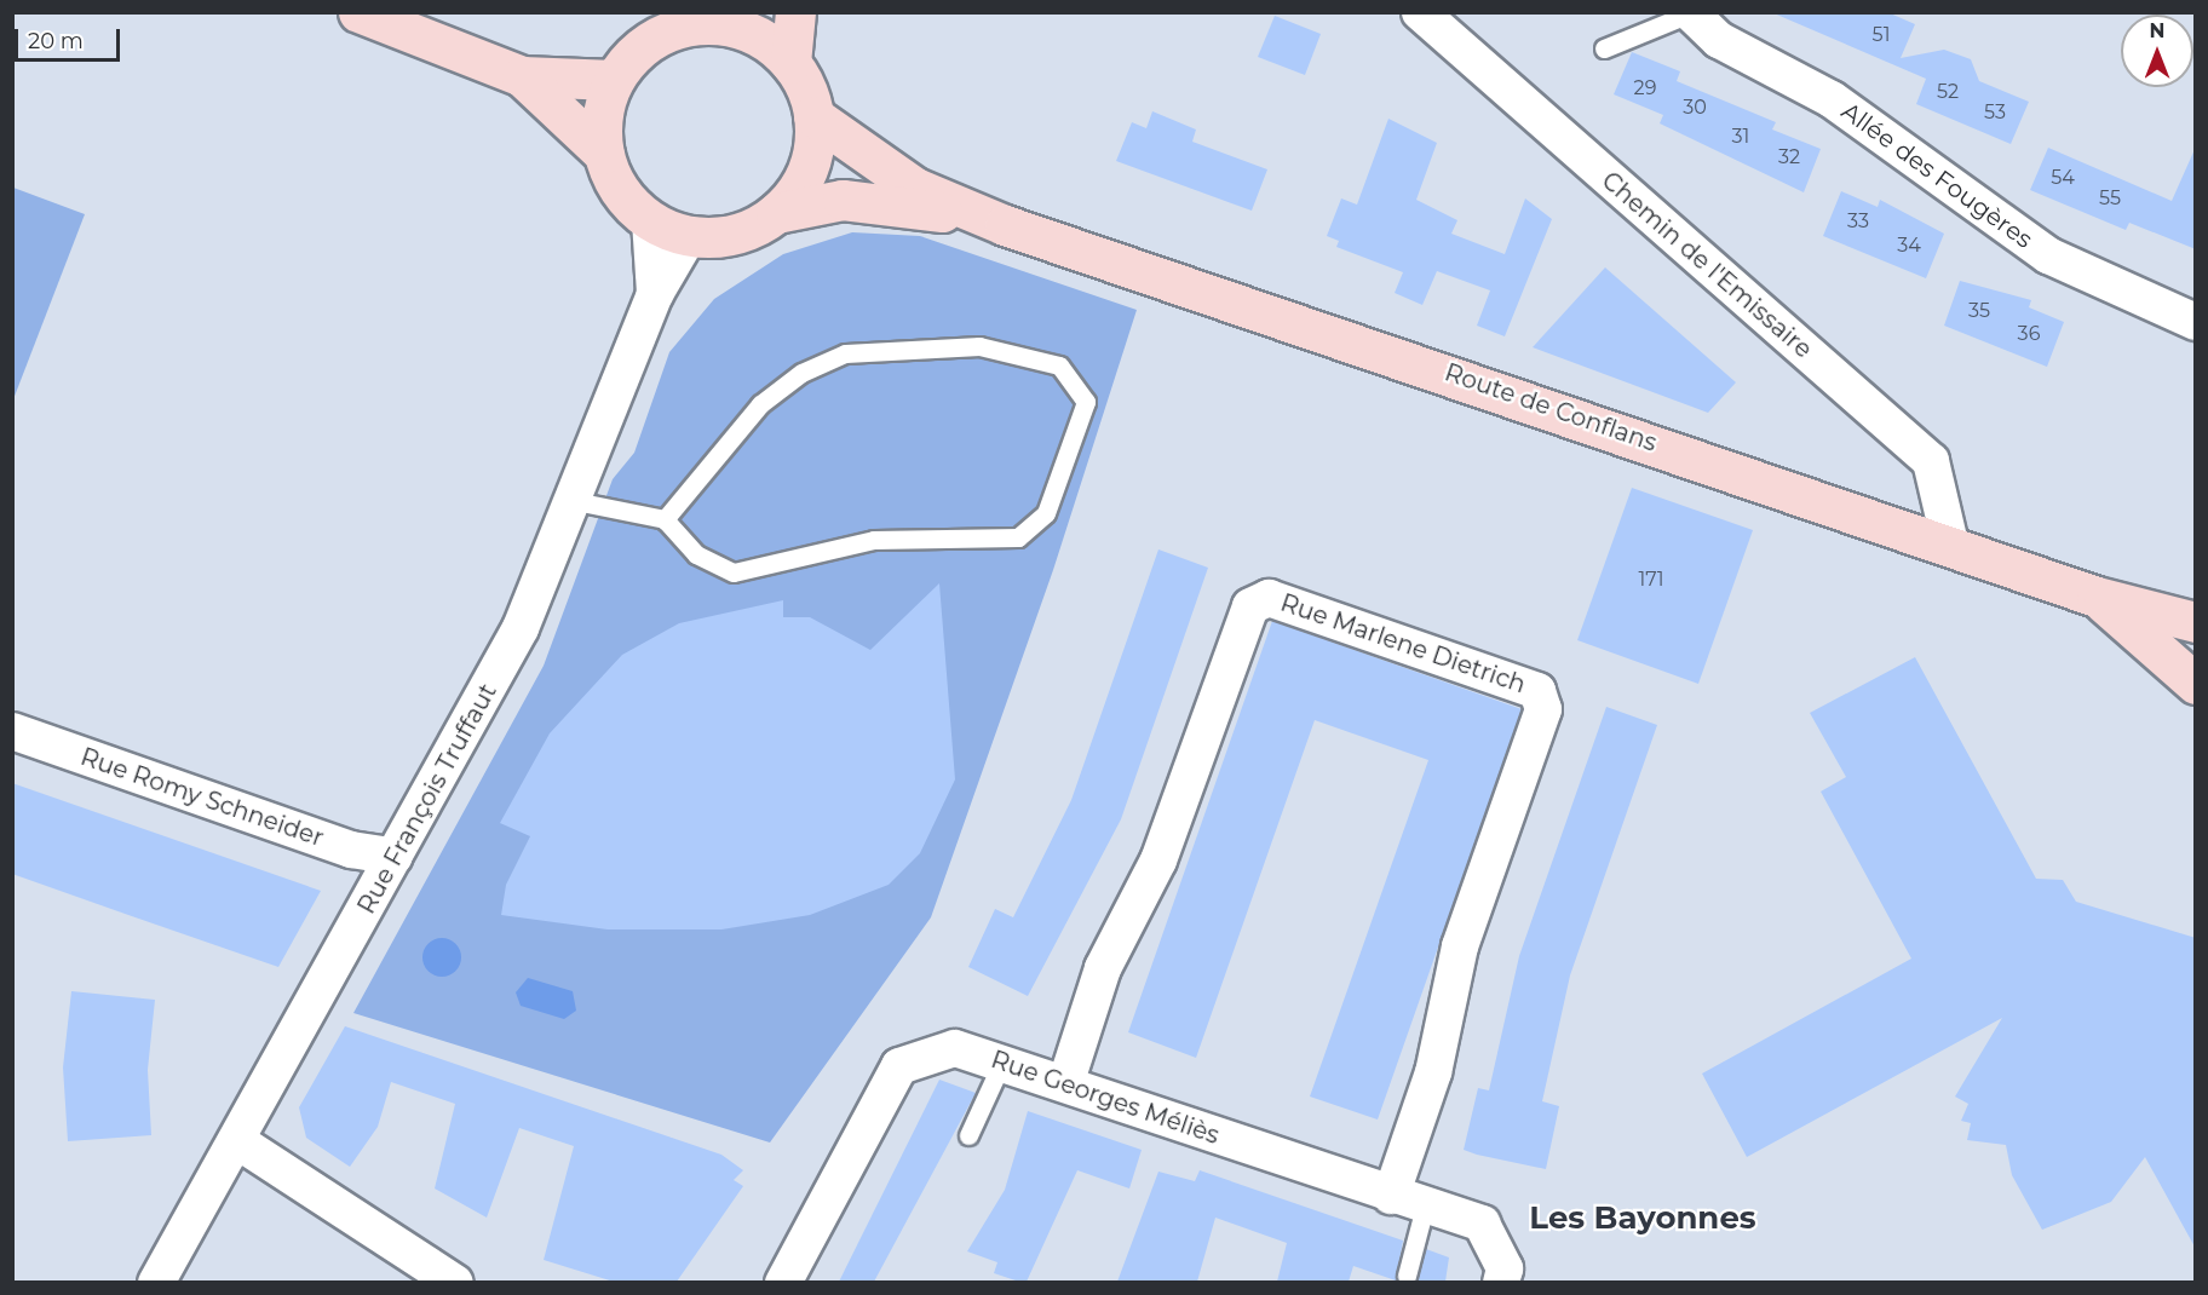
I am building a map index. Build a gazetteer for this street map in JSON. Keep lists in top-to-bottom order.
{
  "streets": {
    "main road": ["Route de Conflans"],
    "street": [
      "Allée des Fougères",
      "Chemin de l'Emissaire",
      "Rue Marlene Dietrich",
      "Rue Romy Schneider",
      "Rue François Truffaut",
      "Rue Georges Méliès"
    ]
  },
  "crossings": [
    ["Chemin de l'Emissaire", "Route de Conflans"],
    ["Route de Conflans", "Rue François Truffaut"],
    ["Rue Marlene Dietrich", "Rue Georges Méliès"],
    ["Rue Romy Schneider", "Rue François Truffaut"]
  ],
  "districts": ["Les Bayonnes"],
  "house_numbers": [
    "51",
    "29",
    "52",
    "30",
    "53",
    "31",
    "32",
    "54",
    "55",
    "33",
    "34",
    "35",
    "36",
    "171"
  ],
  "scale_bar": "20 m",
  "north": "top"
}
